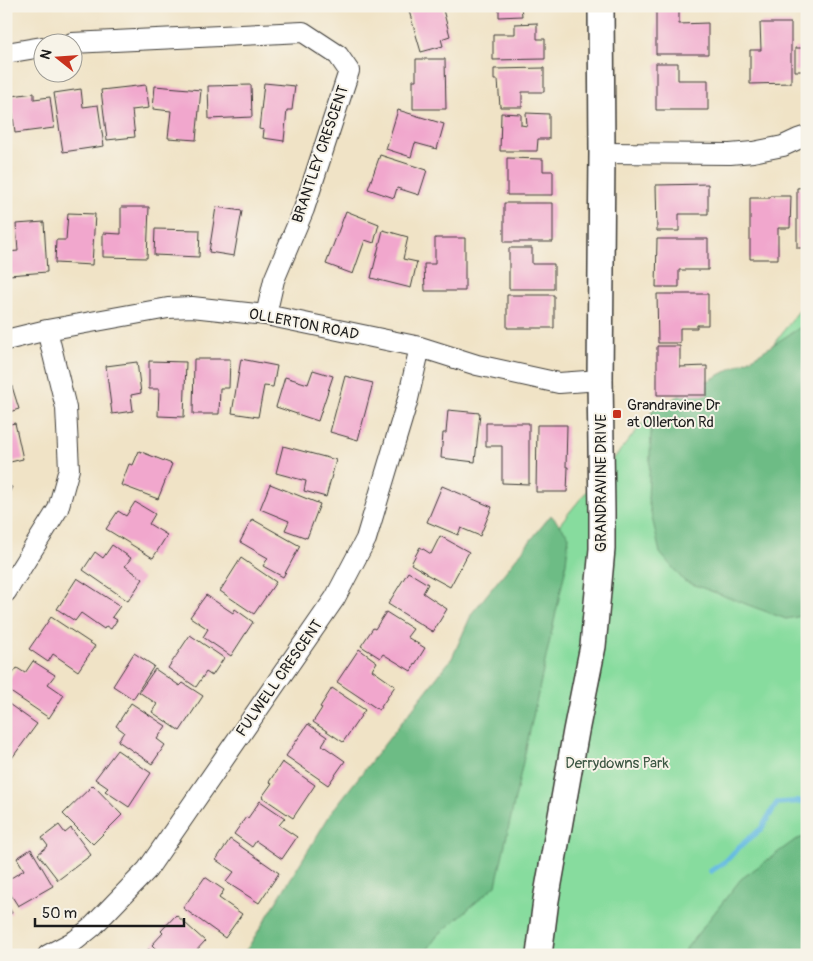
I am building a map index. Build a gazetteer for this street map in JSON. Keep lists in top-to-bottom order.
{
  "streets": {
    "street": [
      "BRANTLEY CRESCENT",
      "OLLERTON ROAD",
      "GRANDRAVINE DRIVE",
      "FULWELL CRESCENT"
    ]
  },
  "crossings": [
    ["BRANTLEY CRESCENT", "OLLERTON ROAD"],
    ["OLLERTON ROAD", "GRANDRAVINE DRIVE"],
    ["OLLERTON ROAD", "FULWELL CRESCENT"]
  ],
  "parks": ["Derrydowns Park"],
  "places": {
    "transit": ["Grandravine Dr at Ollerton Rd"]
  },
  "scale_bar": "50 m",
  "north": "left"
}
